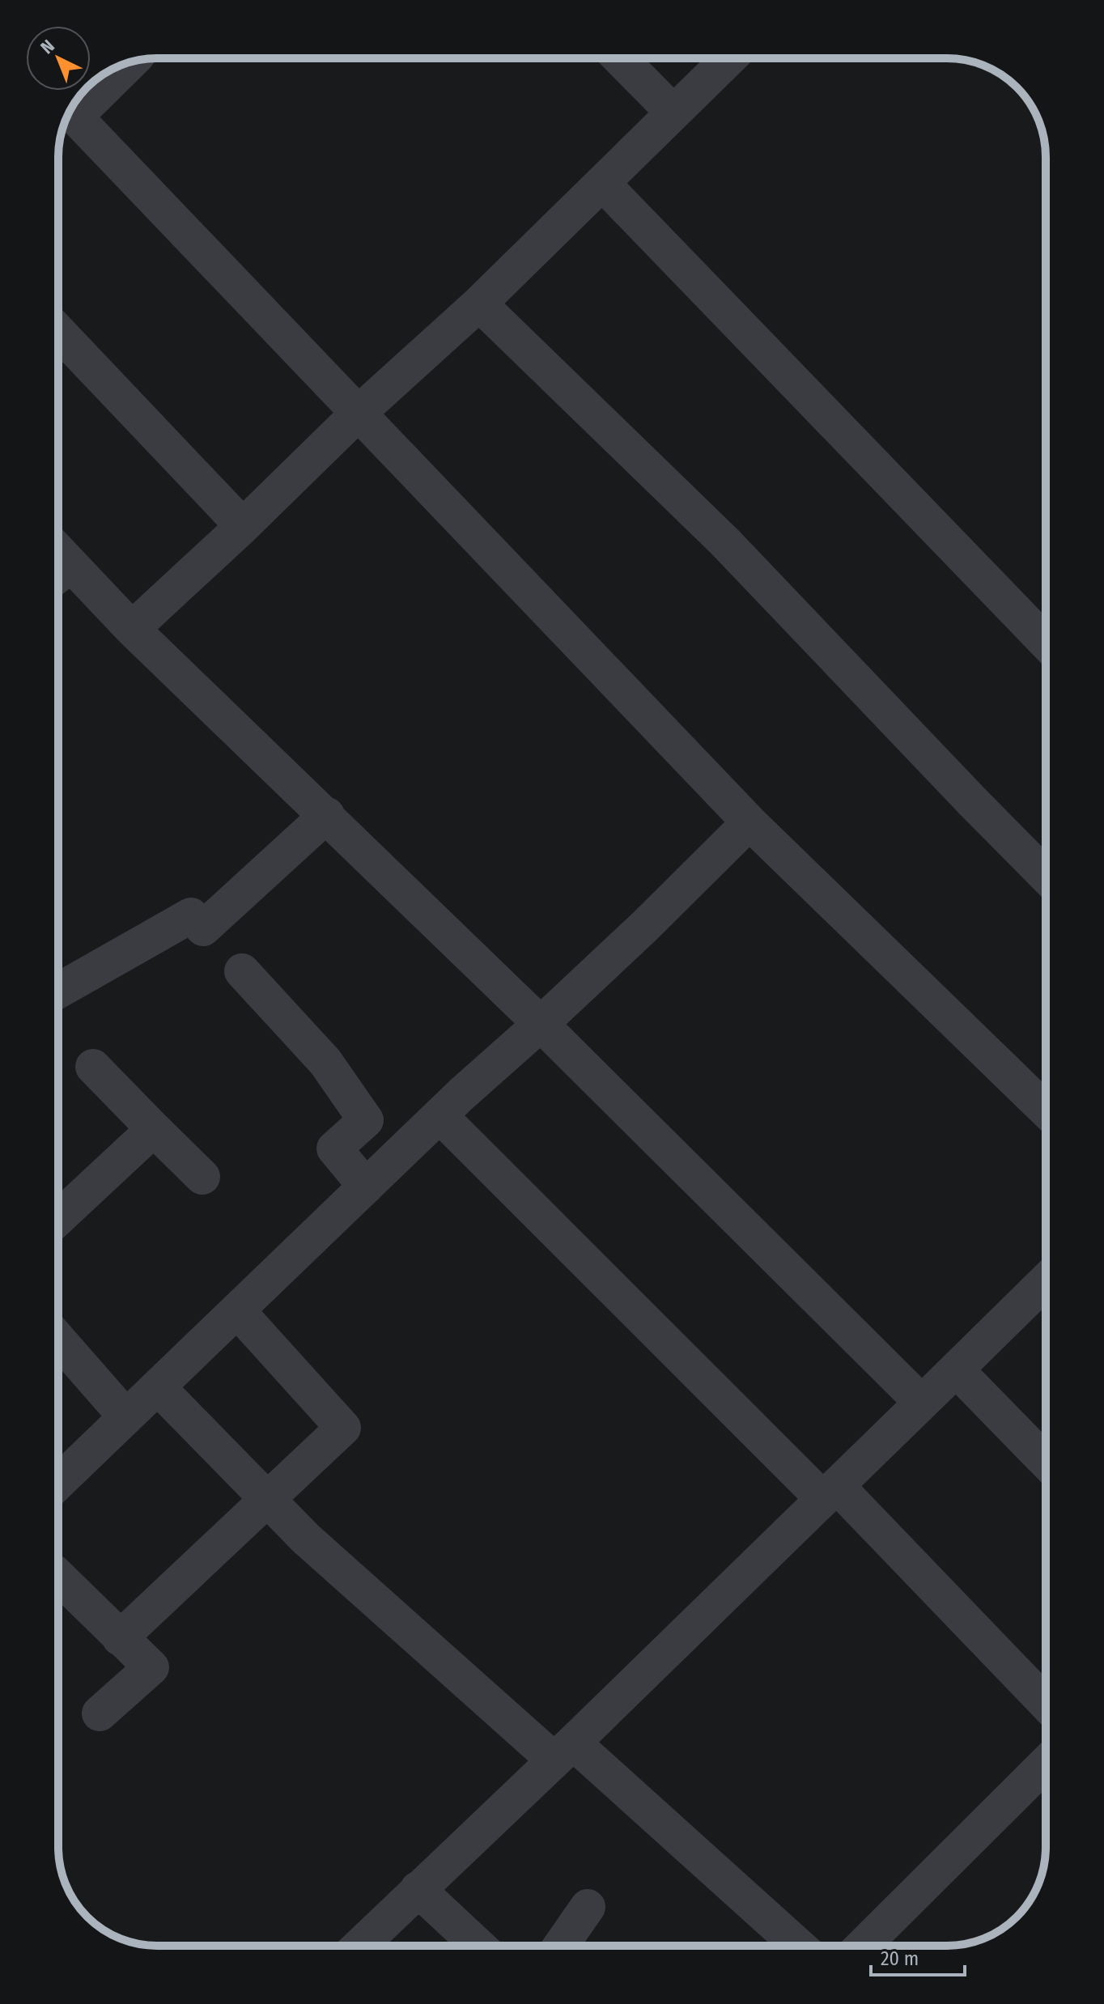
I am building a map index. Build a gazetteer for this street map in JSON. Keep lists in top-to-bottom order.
{
  "scale_bar": "20 m",
  "north": "top left"
}
